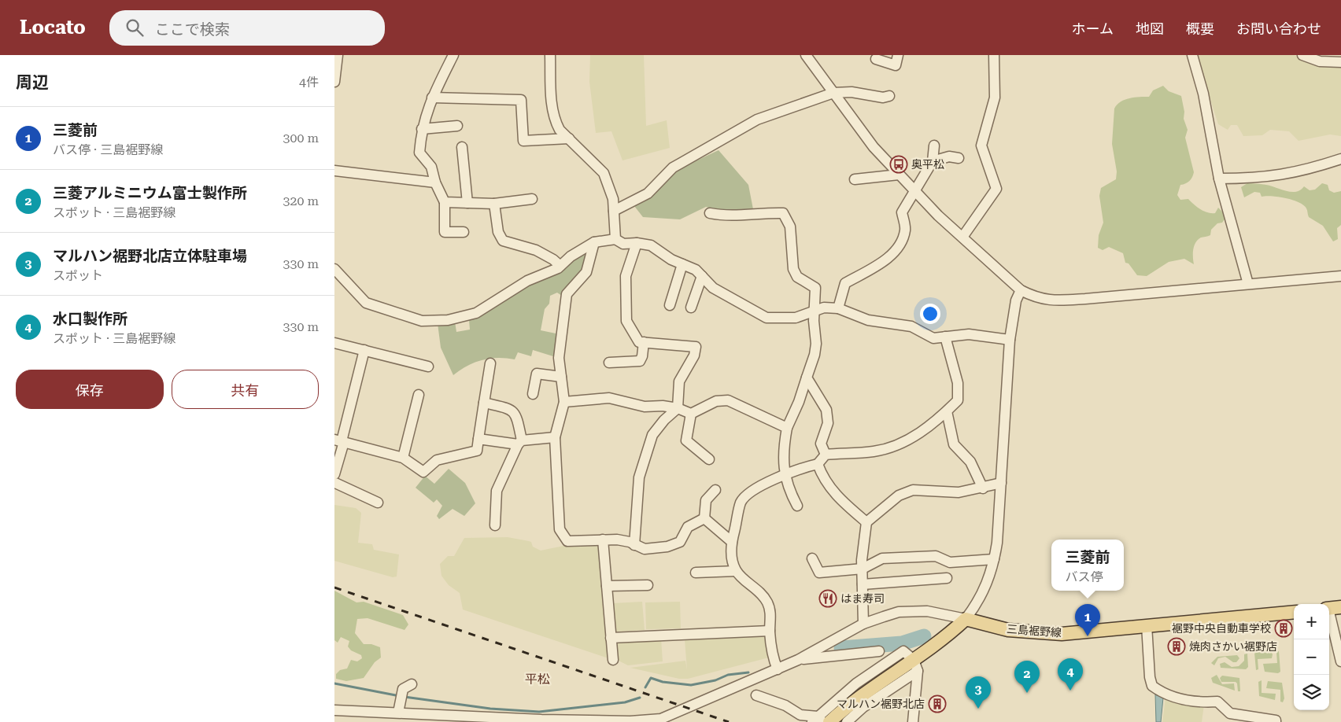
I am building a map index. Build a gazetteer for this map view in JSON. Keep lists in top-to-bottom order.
{
  "streets": {
    "main road": ["三島裾野線"]
  },
  "districts": ["平松"],
  "places": {
    "bus stop": ["奥平松"],
    "restaurant": ["はま寿司"],
    "building": ["裾野中央自動車学校", "焼肉さかい裾野店", "マルハン裾野北店"]
  },
  "page": {
    "header": "Locato",
    "search": "ここで検索",
    "nav": [
      "ホーム",
      "地図",
      "概要",
      "お問い合わせ"
    ],
    "heading": ["周辺", "4件"],
    "list": [
      {
        "mark": "1",
        "name": "三菱前",
        "note": "バス停 · 三島裾野線",
        "value": "300 m"
      },
      {
        "mark": "2",
        "name": "三菱アルミニウム富士製作所",
        "note": "スポット · 三島裾野線",
        "value": "320 m"
      },
      {
        "mark": "3",
        "name": "マルハン裾野北店立体駐車場",
        "note": "スポット",
        "value": "330 m"
      },
      {
        "mark": "4",
        "name": "水口製作所",
        "note": "スポット · 三島裾野線",
        "value": "330 m"
      }
    ],
    "buttons": ["保存", "共有"],
    "popup": ["三菱前", "バス停"],
    "map_buttons": ["+", "−"],
    "pins": [
      "1",
      "4",
      "2",
      "3"
    ]
  }
}
